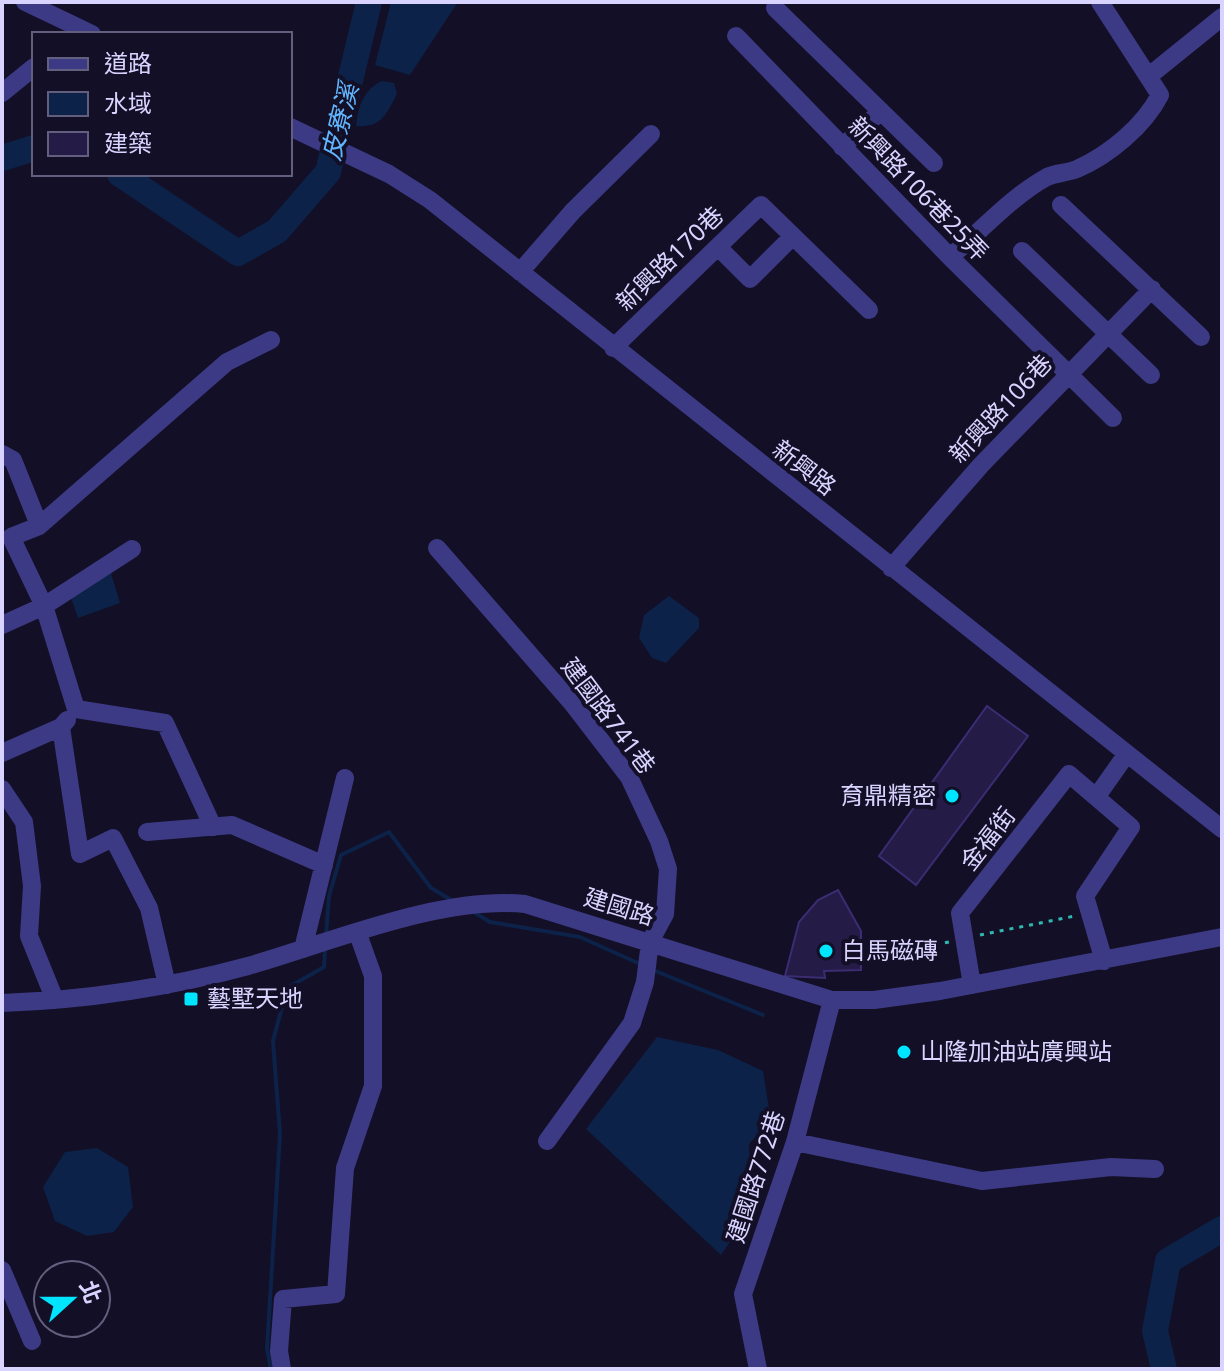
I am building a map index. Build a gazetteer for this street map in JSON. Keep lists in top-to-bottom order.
{
  "streets": {
    "street": [
      "新興路106巷25弄",
      "新興路170巷",
      "新興路106巷",
      "新興路",
      "建國路741巷",
      "金福街",
      "建國路",
      "建國路772巷"
    ]
  },
  "crossings": [
    ["新興路106巷25弄", "新興路106巷"],
    ["新興路170巷", "新興路"],
    ["新興路106巷", "新興路"],
    ["建國路741巷", "建國路"],
    ["金福街", "建國路"],
    ["建國路", "建國路772巷"]
  ],
  "water": ["皮寮溪"],
  "places": {
    "other": ["育鼎精密", "白馬磁磚", "山隆加油站廣興站"],
    "transit": ["藝墅天地"]
  },
  "legend": ["道路", "水域", "建築"],
  "north": "right"
}
